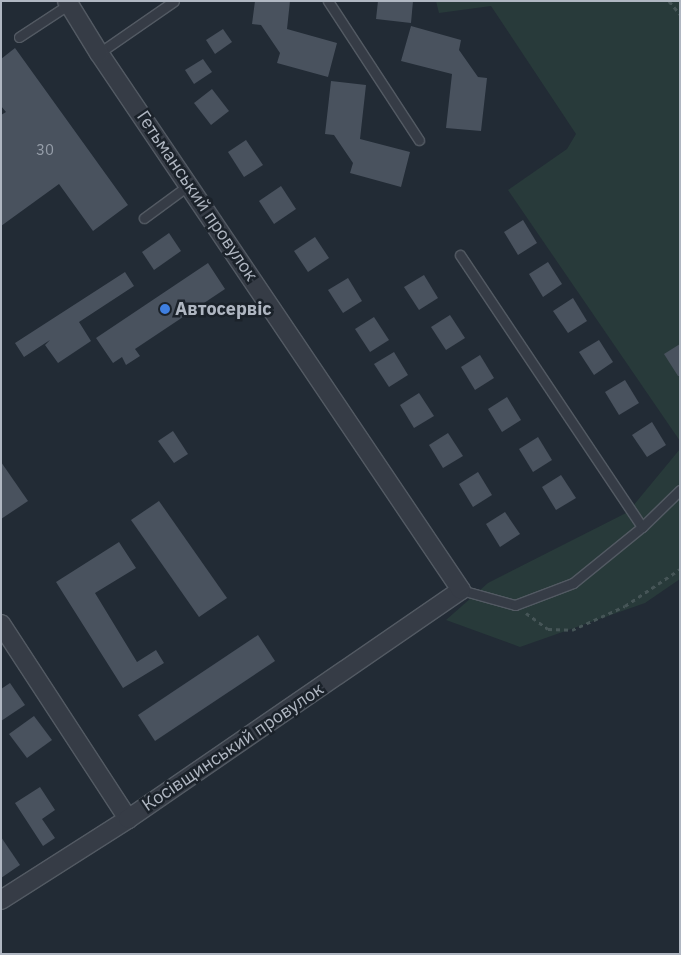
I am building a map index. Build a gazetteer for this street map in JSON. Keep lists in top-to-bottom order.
{
  "streets": {
    "street": ["Гетьманський провулок", "Косівщинський провулок"]
  },
  "crossings": [
    ["Гетьманський провулок", "Косівщинський провулок"]
  ],
  "places": ["Автосервіс"],
  "house_numbers": ["30"]
}
